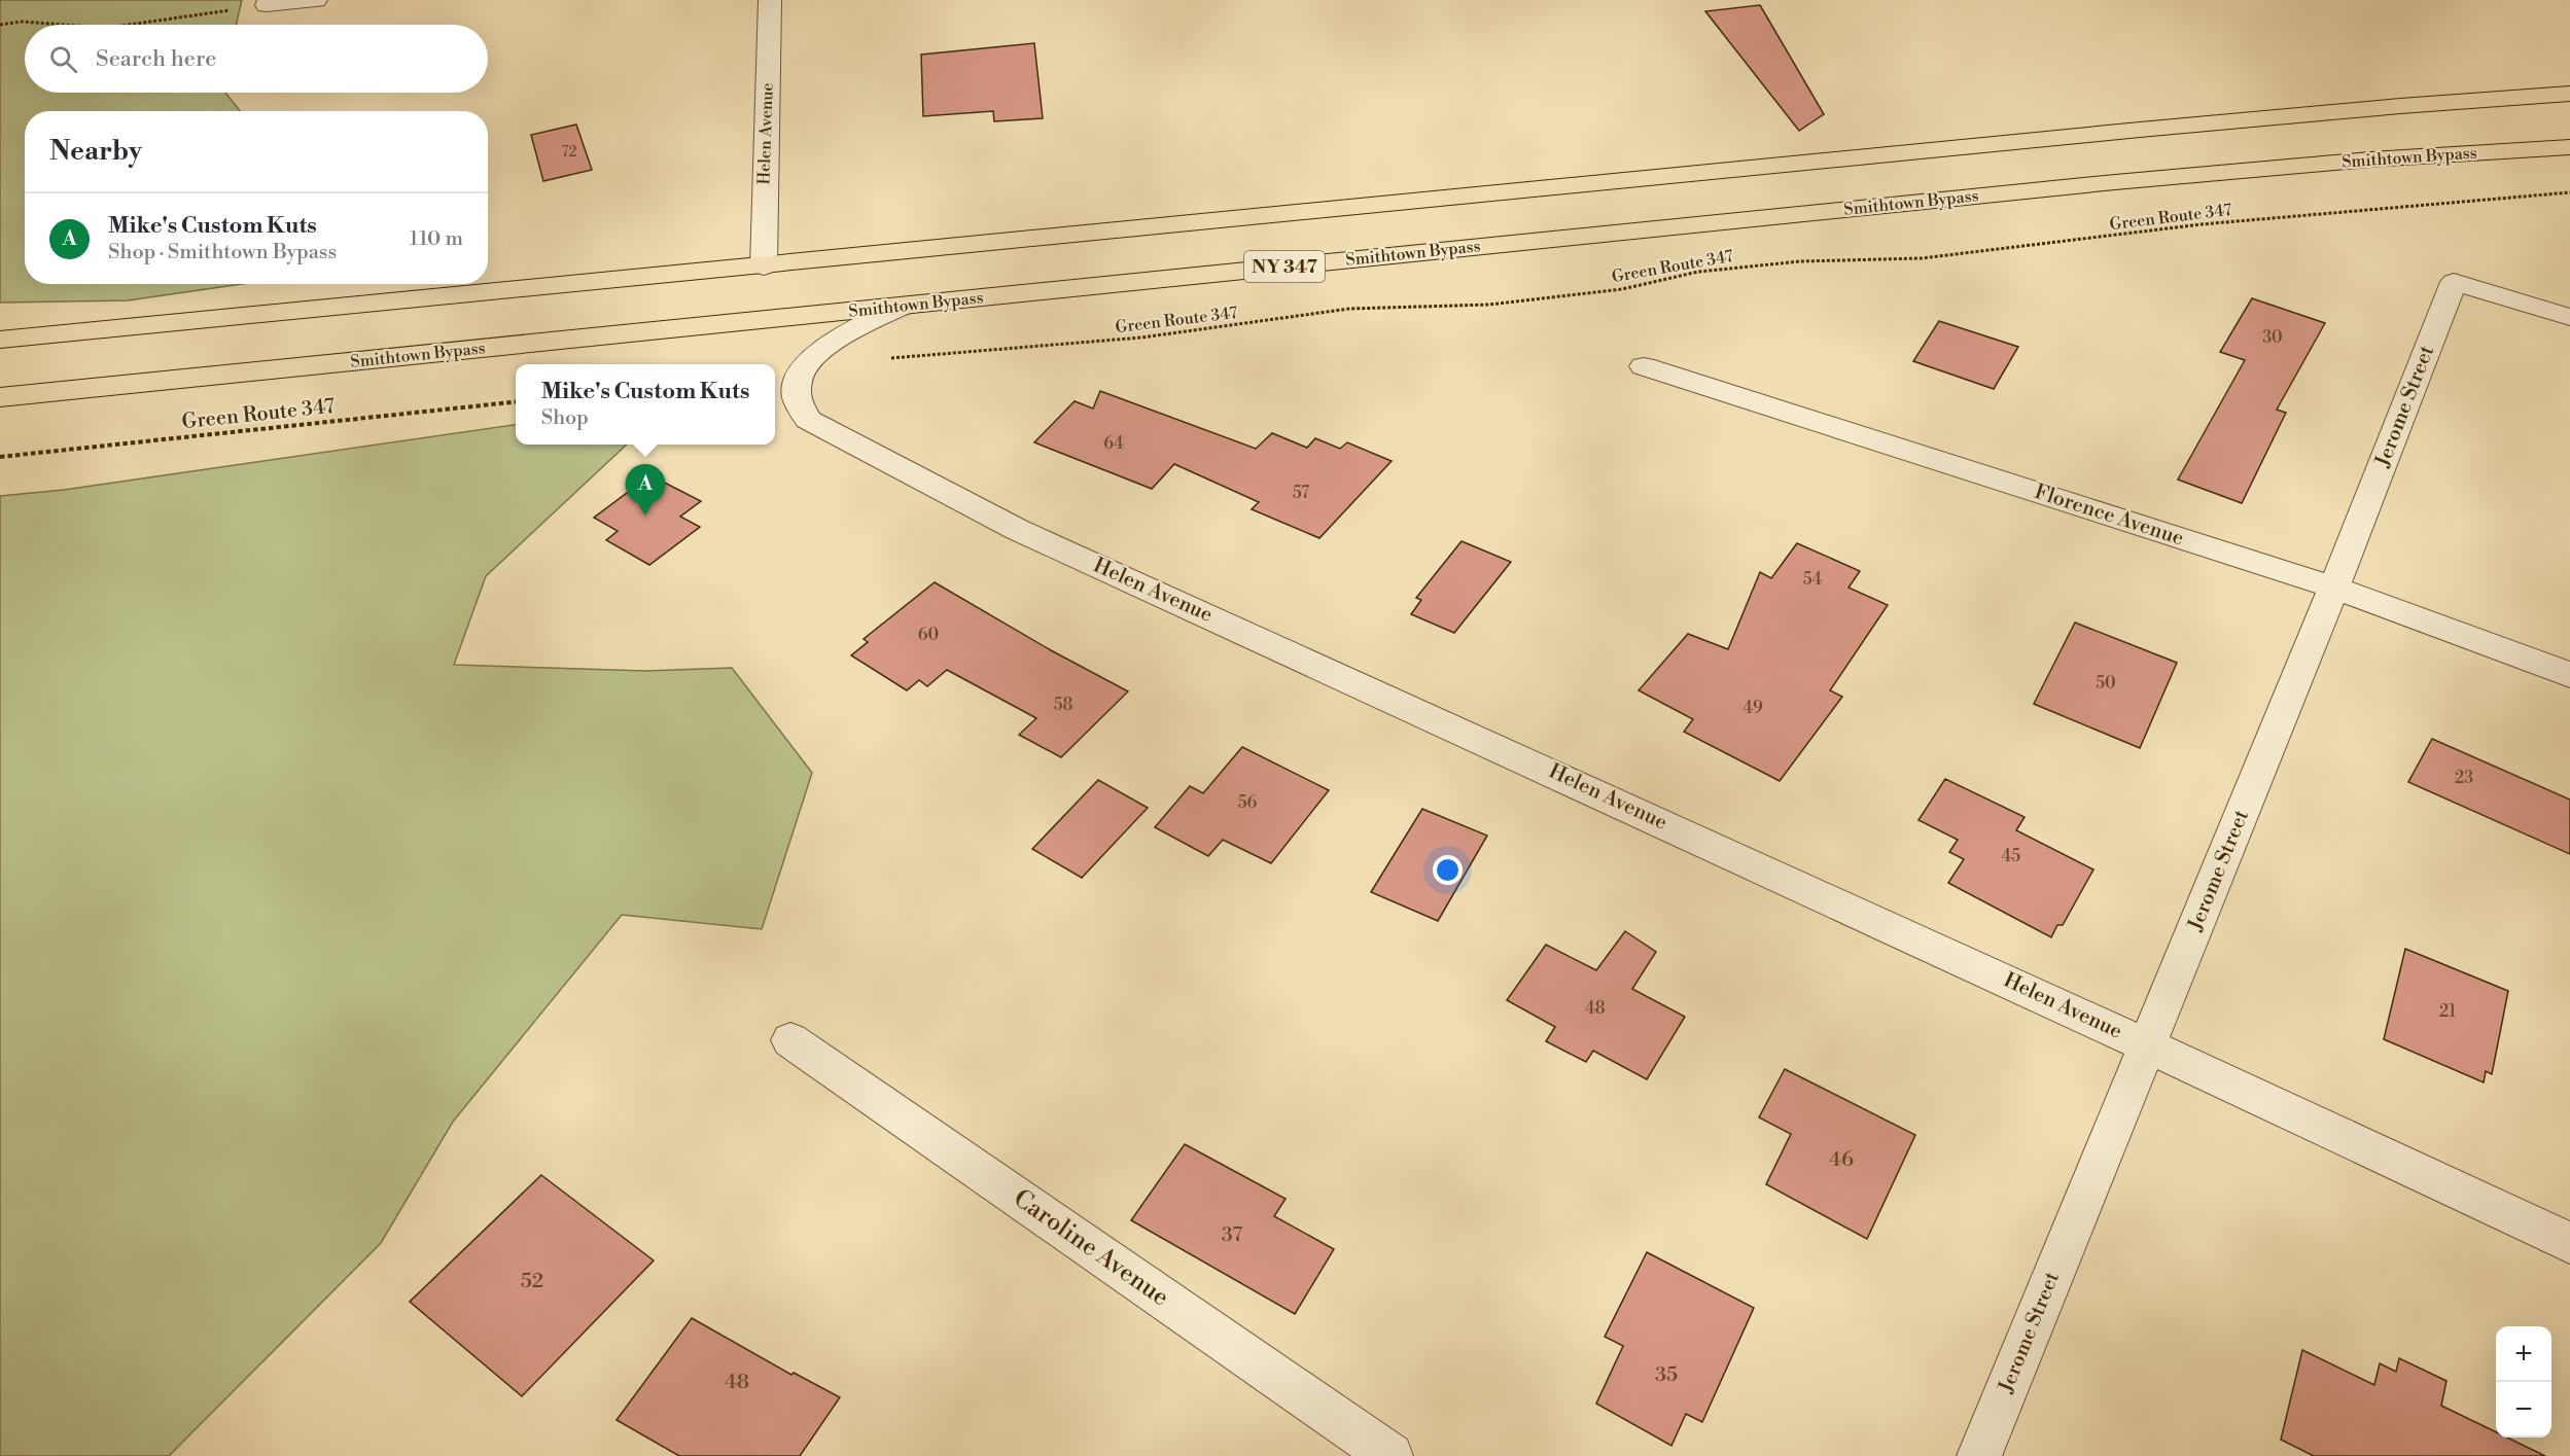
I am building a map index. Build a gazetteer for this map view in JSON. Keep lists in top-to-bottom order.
{
  "streets": {
    "highway": ["Smithtown Bypass", "NY 347"],
    "street": [
      "Helen Avenue",
      "Jerome Street",
      "Florence Avenue",
      "Caroline Avenue"
    ],
    "path": ["Green Route 347"]
  },
  "crossings": [
    ["Helen Avenue", "Smithtown Bypass"],
    ["Helen Avenue", "Jerome Street"],
    ["Jerome Street", "Florence Avenue"]
  ],
  "house_numbers": [
    "72",
    "30",
    "64",
    "57",
    "54",
    "60",
    "50",
    "58",
    "49",
    "23",
    "56",
    "45",
    "48",
    "21",
    "46",
    "37",
    "52",
    "35",
    "48"
  ],
  "page": {
    "search": "Search here",
    "heading": "Nearby",
    "list": [
      {
        "mark": "A",
        "name": "Mike's Custom Kuts",
        "note": "Shop · Smithtown Bypass",
        "value": "110 m"
      }
    ],
    "popup": ["Mike's Custom Kuts", "Shop"],
    "pins": "A",
    "map_buttons": ["+", "−"]
  }
}
